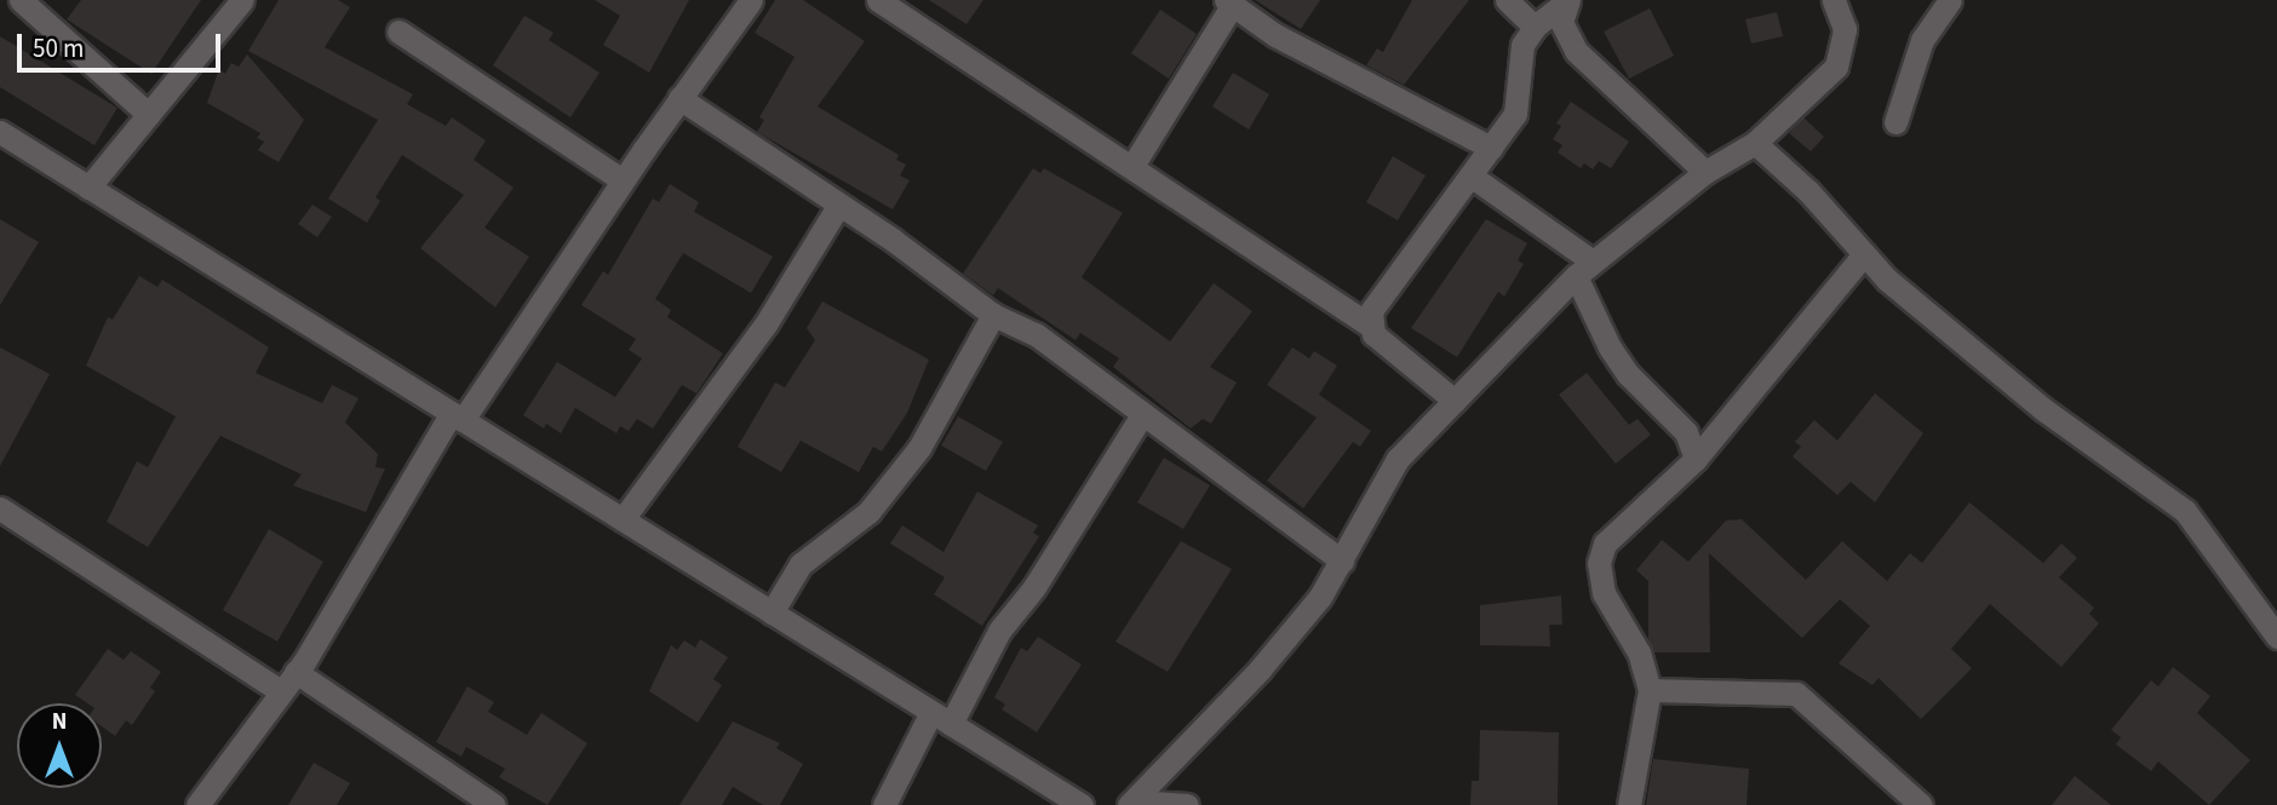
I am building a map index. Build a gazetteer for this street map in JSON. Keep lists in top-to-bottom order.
{
  "scale_bar": "50 m",
  "north": "top"
}
